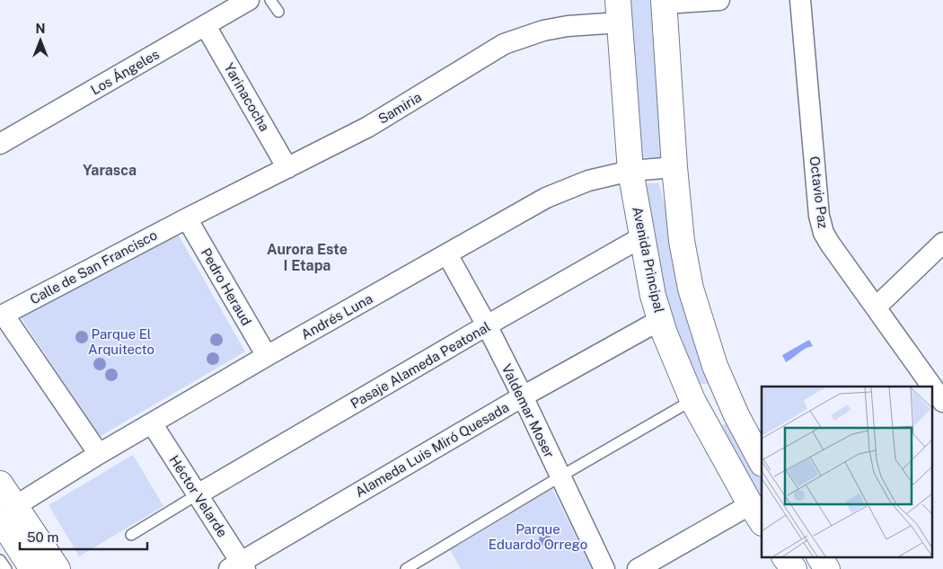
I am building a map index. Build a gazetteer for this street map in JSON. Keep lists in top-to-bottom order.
{
  "streets": {
    "main road": ["Avenida Principal"],
    "street": [
      "Los Ángeles",
      "Yarinacocha",
      "Samiria",
      "Octavio Paz",
      "Calle de San Francisco",
      "Pedro Heraud",
      "Andrés Luna",
      "Pasaje Alameda Peatonal",
      "Valdemar Moser",
      "Alameda Luis Miró Quesada",
      "Héctor Velarde"
    ]
  },
  "crossings": [
    ["Los Ángeles", "Yarinacocha"],
    ["Yarinacocha", "Samiria"],
    ["Samiria", "Avenida Principal"],
    ["Samiria", "Calle de San Francisco"],
    ["Samiria", "Pedro Heraud"],
    ["Avenida Principal", "Andrés Luna"],
    ["Avenida Principal", "Pasaje Alameda Peatonal"],
    ["Avenida Principal", "Alameda Luis Miró Quesada"],
    ["Calle de San Francisco", "Pedro Heraud"],
    ["Pedro Heraud", "Andrés Luna"],
    ["Andrés Luna", "Valdemar Moser"],
    ["Andrés Luna", "Héctor Velarde"],
    ["Pasaje Alameda Peatonal", "Valdemar Moser"],
    ["Pasaje Alameda Peatonal", "Héctor Velarde"],
    ["Valdemar Moser", "Alameda Luis Miró Quesada"],
    ["Alameda Luis Miró Quesada", "Héctor Velarde"]
  ],
  "districts": ["Yarasca", "Aurora Este I Etapa"],
  "parks": ["Parque El Arquitecto", "Parque Eduardo Orrego"],
  "scale_bar": "50 m",
  "north": "top"
}
